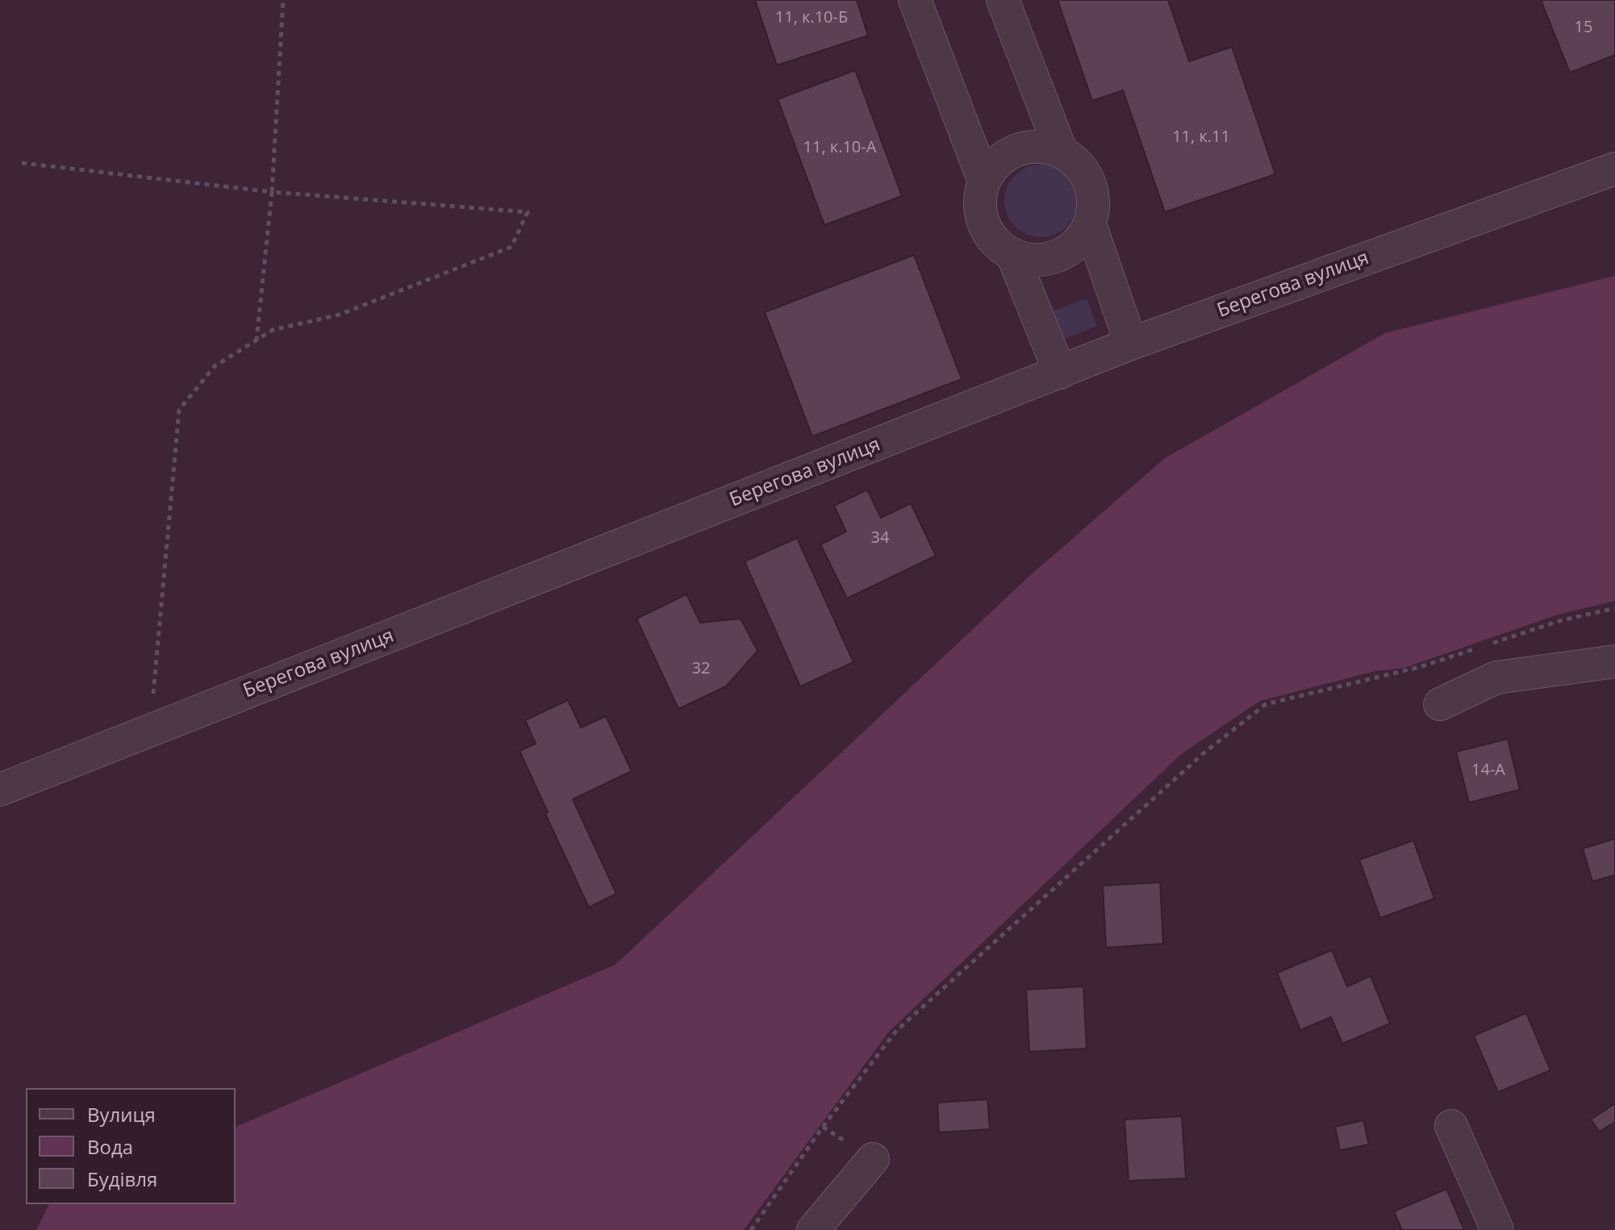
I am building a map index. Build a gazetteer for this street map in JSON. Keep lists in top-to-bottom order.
{
  "streets": {
    "street": ["Берегова вулиця"]
  },
  "house_numbers": [
    "11, к.10-Б",
    "15",
    "11, к.11",
    "11, к.10-А",
    "34",
    "32",
    "14-А"
  ],
  "legend": ["Вулиця", "Вода", "Будівля"]
}
